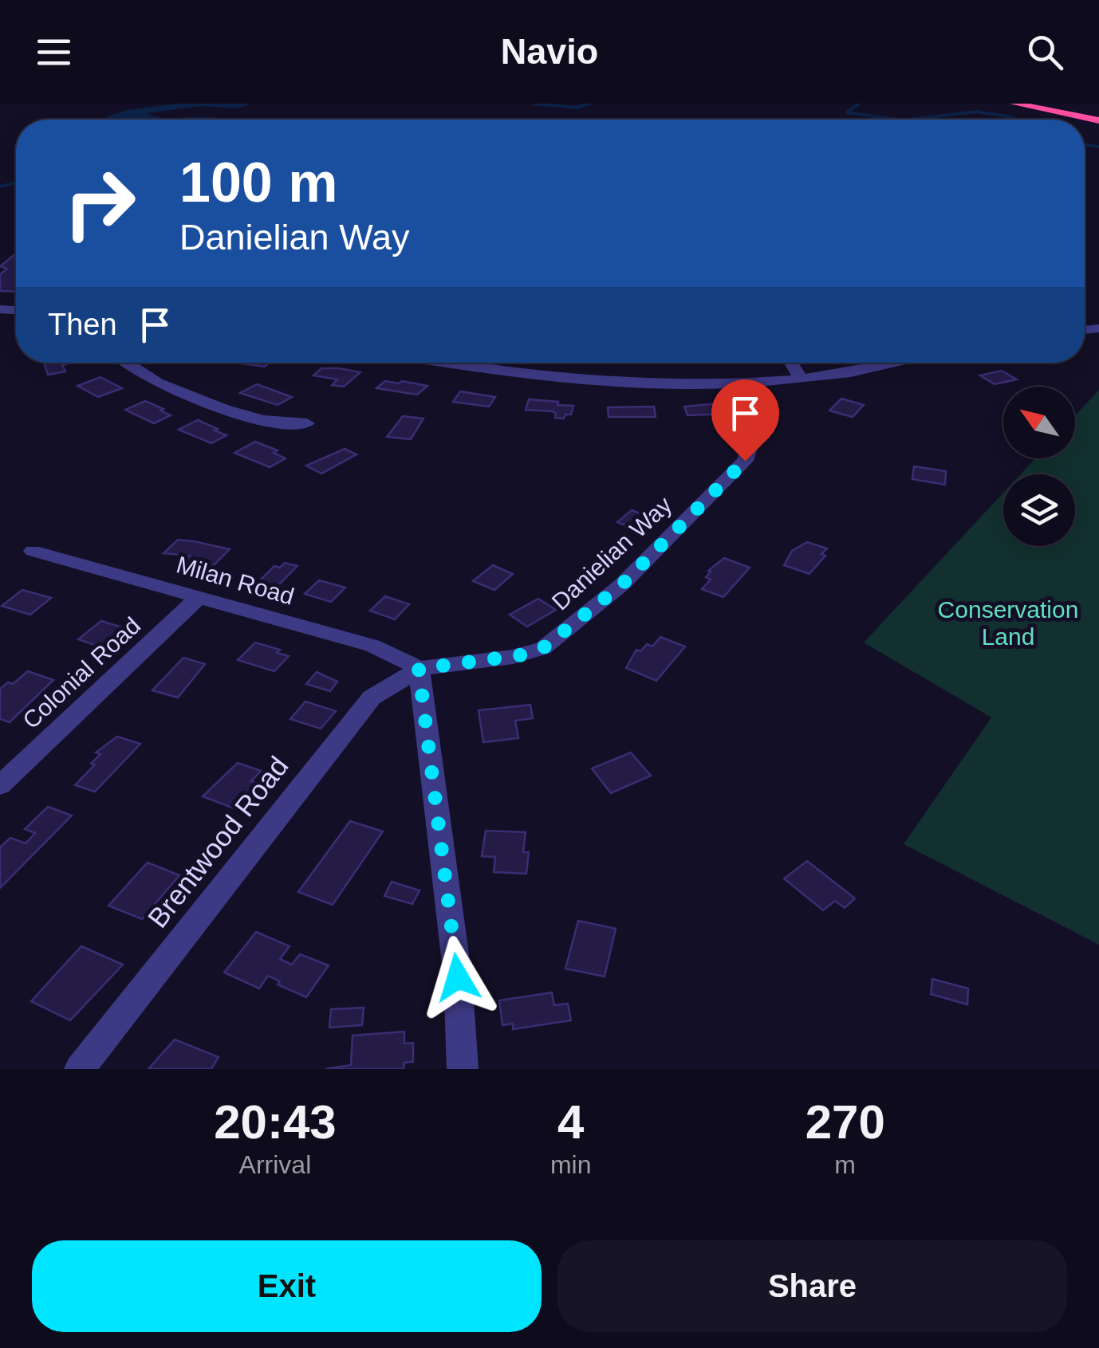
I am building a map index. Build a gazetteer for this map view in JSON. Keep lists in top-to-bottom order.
{
  "streets": {
    "street": [
      "Danielian Way",
      "Milan Road",
      "Colonial Road",
      "Brentwood Road"
    ]
  },
  "crossings": [
    ["Danielian Way", "Milan Road"],
    ["Danielian Way", "Brentwood Road"],
    ["Milan Road", "Colonial Road"],
    ["Milan Road", "Brentwood Road"]
  ],
  "parks": ["Conservation Land"],
  "north": "top left",
  "page": {
    "header": "Navio",
    "turn": ["100 m", "Danielian Way"],
    "then": "Then",
    "eta": [
      "20:43",
      "Arrival",
      "4",
      "min",
      "270",
      "m"
    ],
    "buttons": ["Exit", "Share"]
  }
}
